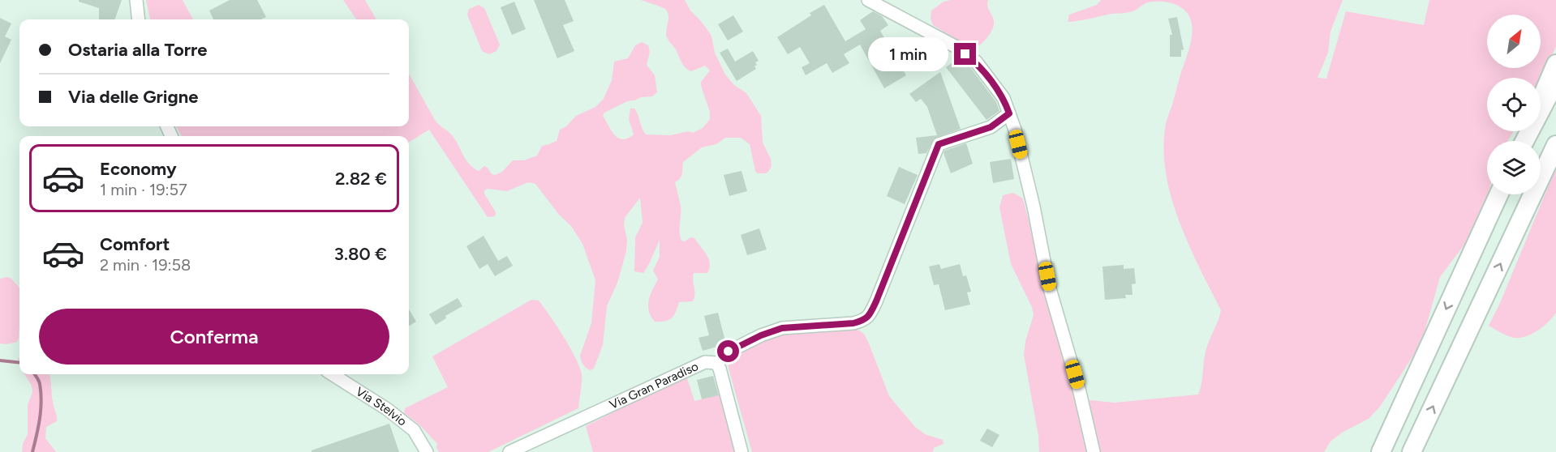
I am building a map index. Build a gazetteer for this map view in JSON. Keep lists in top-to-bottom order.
{
  "streets": {
    "street": ["Via Gran Paradiso", "Via Stelvio"]
  },
  "north": "top right",
  "page": {
    "banner": ["Ostaria alla Torre", "Via delle Grigne"],
    "bubble": "1 min",
    "list": [
      {
        "name": "Economy",
        "note": "1 min · 19:57",
        "value": "2.82 €"
      },
      {
        "name": "Comfort",
        "note": "2 min · 19:58",
        "value": "3.80 €"
      }
    ],
    "buttons": "Conferma"
  }
}
